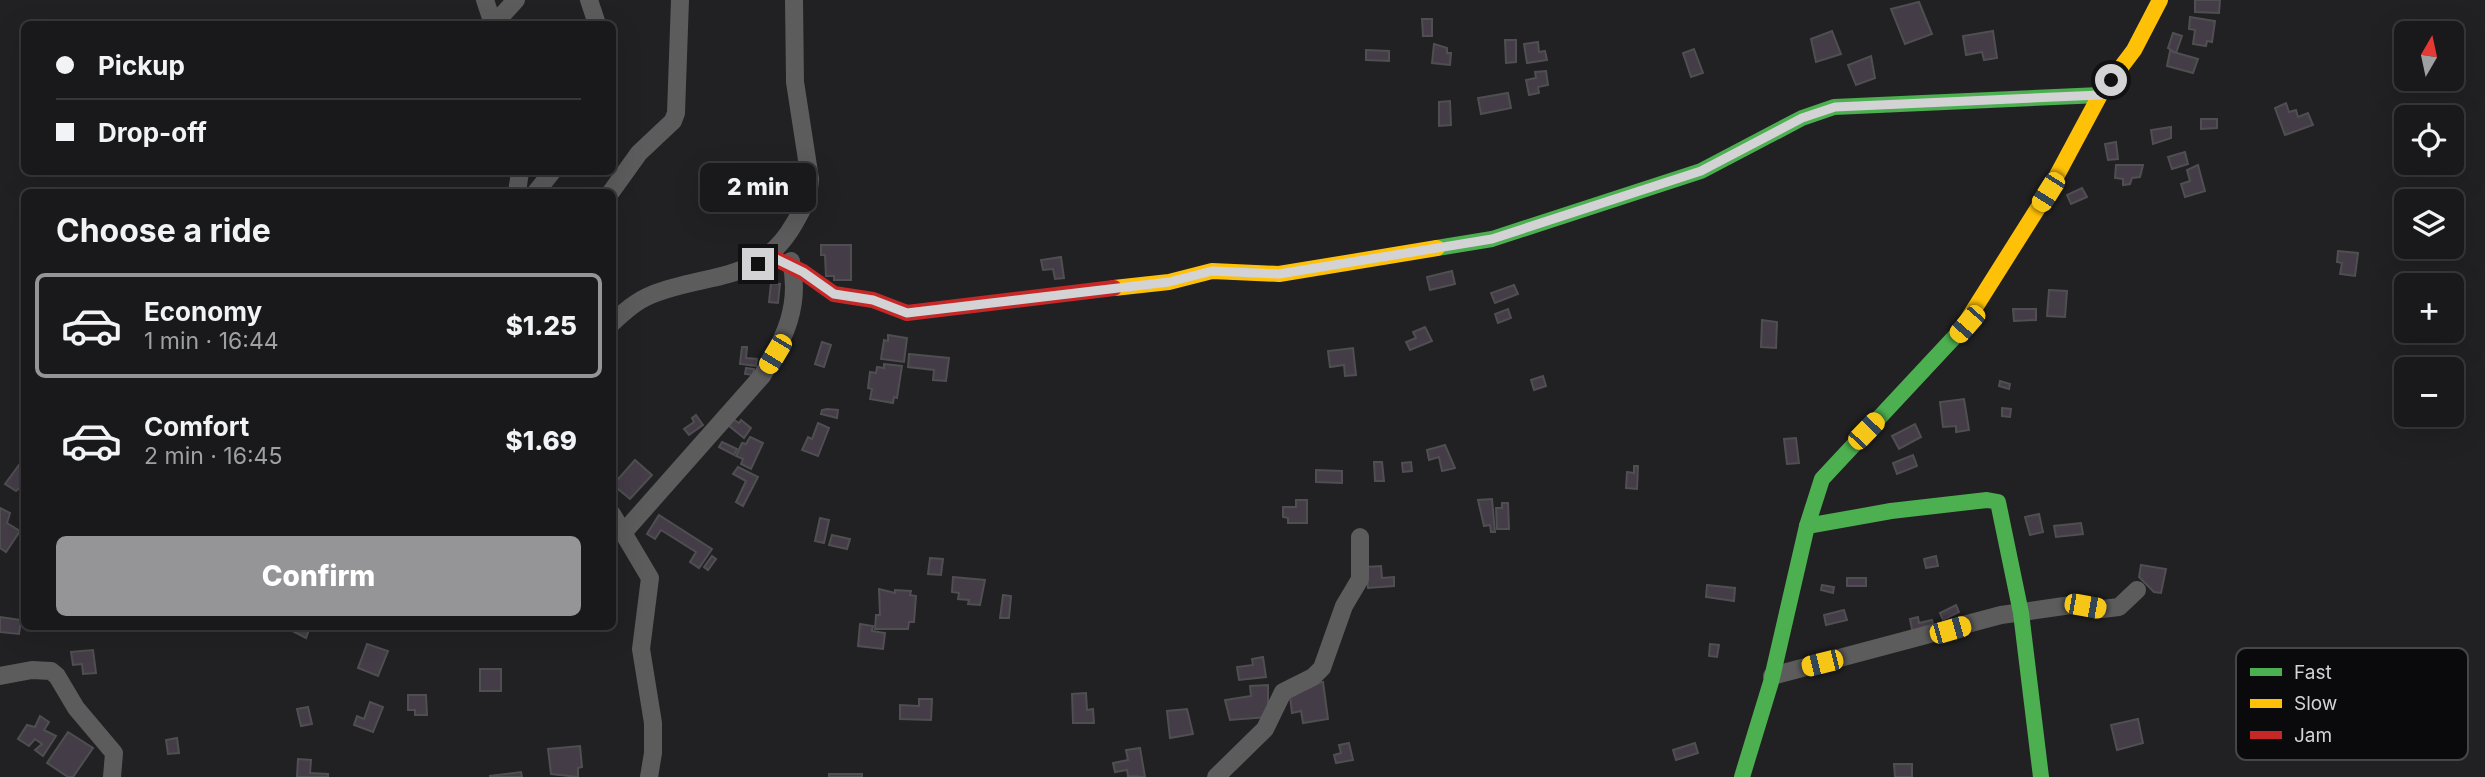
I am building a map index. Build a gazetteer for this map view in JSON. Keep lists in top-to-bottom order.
{
  "legend": ["Fast", "Slow", "Jam"],
  "north": "top",
  "page": {
    "map_buttons": ["+", "−"],
    "banner": ["Pickup", "Drop-off"],
    "bubble": "2 min",
    "heading": "Choose a ride",
    "list": [
      {
        "name": "Economy",
        "note": "1 min · 16:44",
        "value": "$1.25"
      },
      {
        "name": "Comfort",
        "note": "2 min · 16:45",
        "value": "$1.69"
      }
    ],
    "buttons": "Confirm"
  }
}
